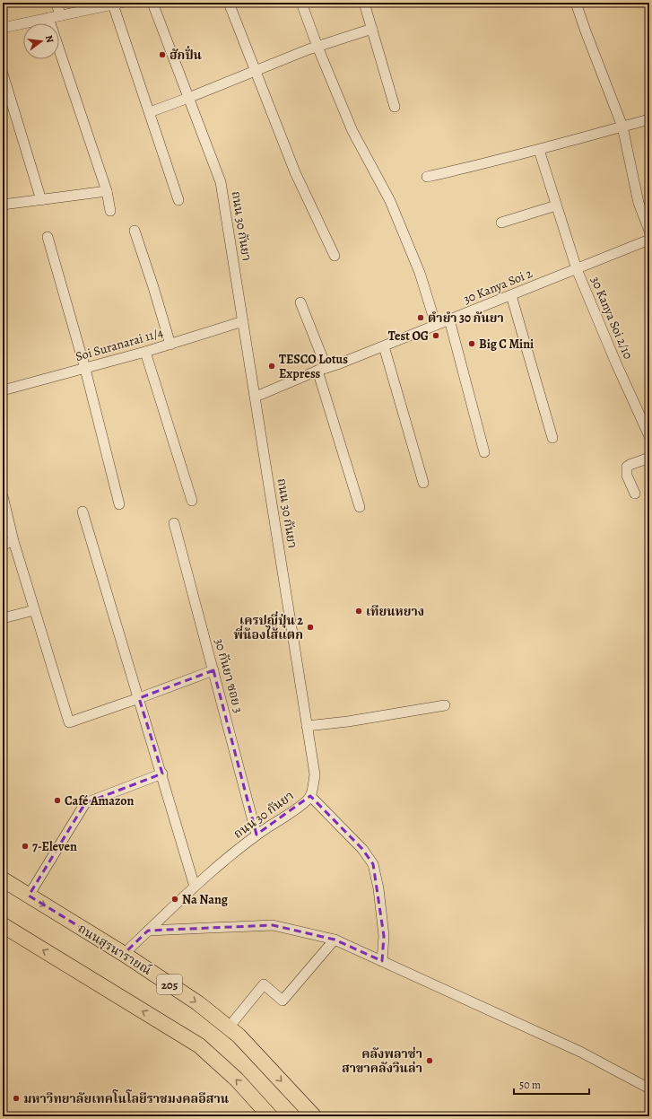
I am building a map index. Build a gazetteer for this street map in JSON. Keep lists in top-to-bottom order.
{
  "streets": {
    "main road": ["ถนนสุรนารายณ์", "205"],
    "street": [
      "ถนน 30 กันยา",
      "30 Kanya Soi 2",
      "30 Kanya Soi 2/10",
      "Soi Suranarai 11/4",
      "30 กันยา ซอย 3"
    ]
  },
  "crossings": [
    ["ถนน 30 กันยา", "30 Kanya Soi 2"],
    ["ถนน 30 กันยา", "Soi Suranarai 11/4"],
    ["ถนน 30 กันยา", "30 กันยา ซอย 3"],
    ["ถนน 30 กันยา", "ถนนสุรนารายณ์"],
    ["30 Kanya Soi 2", "30 Kanya Soi 2/10"]
  ],
  "places": [
    "ฮักปั่น",
    "ตำยำ 30 กันยา",
    "Test OG",
    "Big C Mini",
    "TESCO Lotus Express",
    "เทียนหยาง",
    "เครปญี่ปุ่น 2 พี่น้องไส้แตก",
    "Café Amazon",
    "7-Eleven",
    "Na Nang",
    "คลังพลาซ่า สาขาคลังวินล่า",
    "มหาวิทยาลัยเทคโนโลยีราชมงคลอีสาน"
  ],
  "scale_bar": "50 m",
  "north": "right"
}
